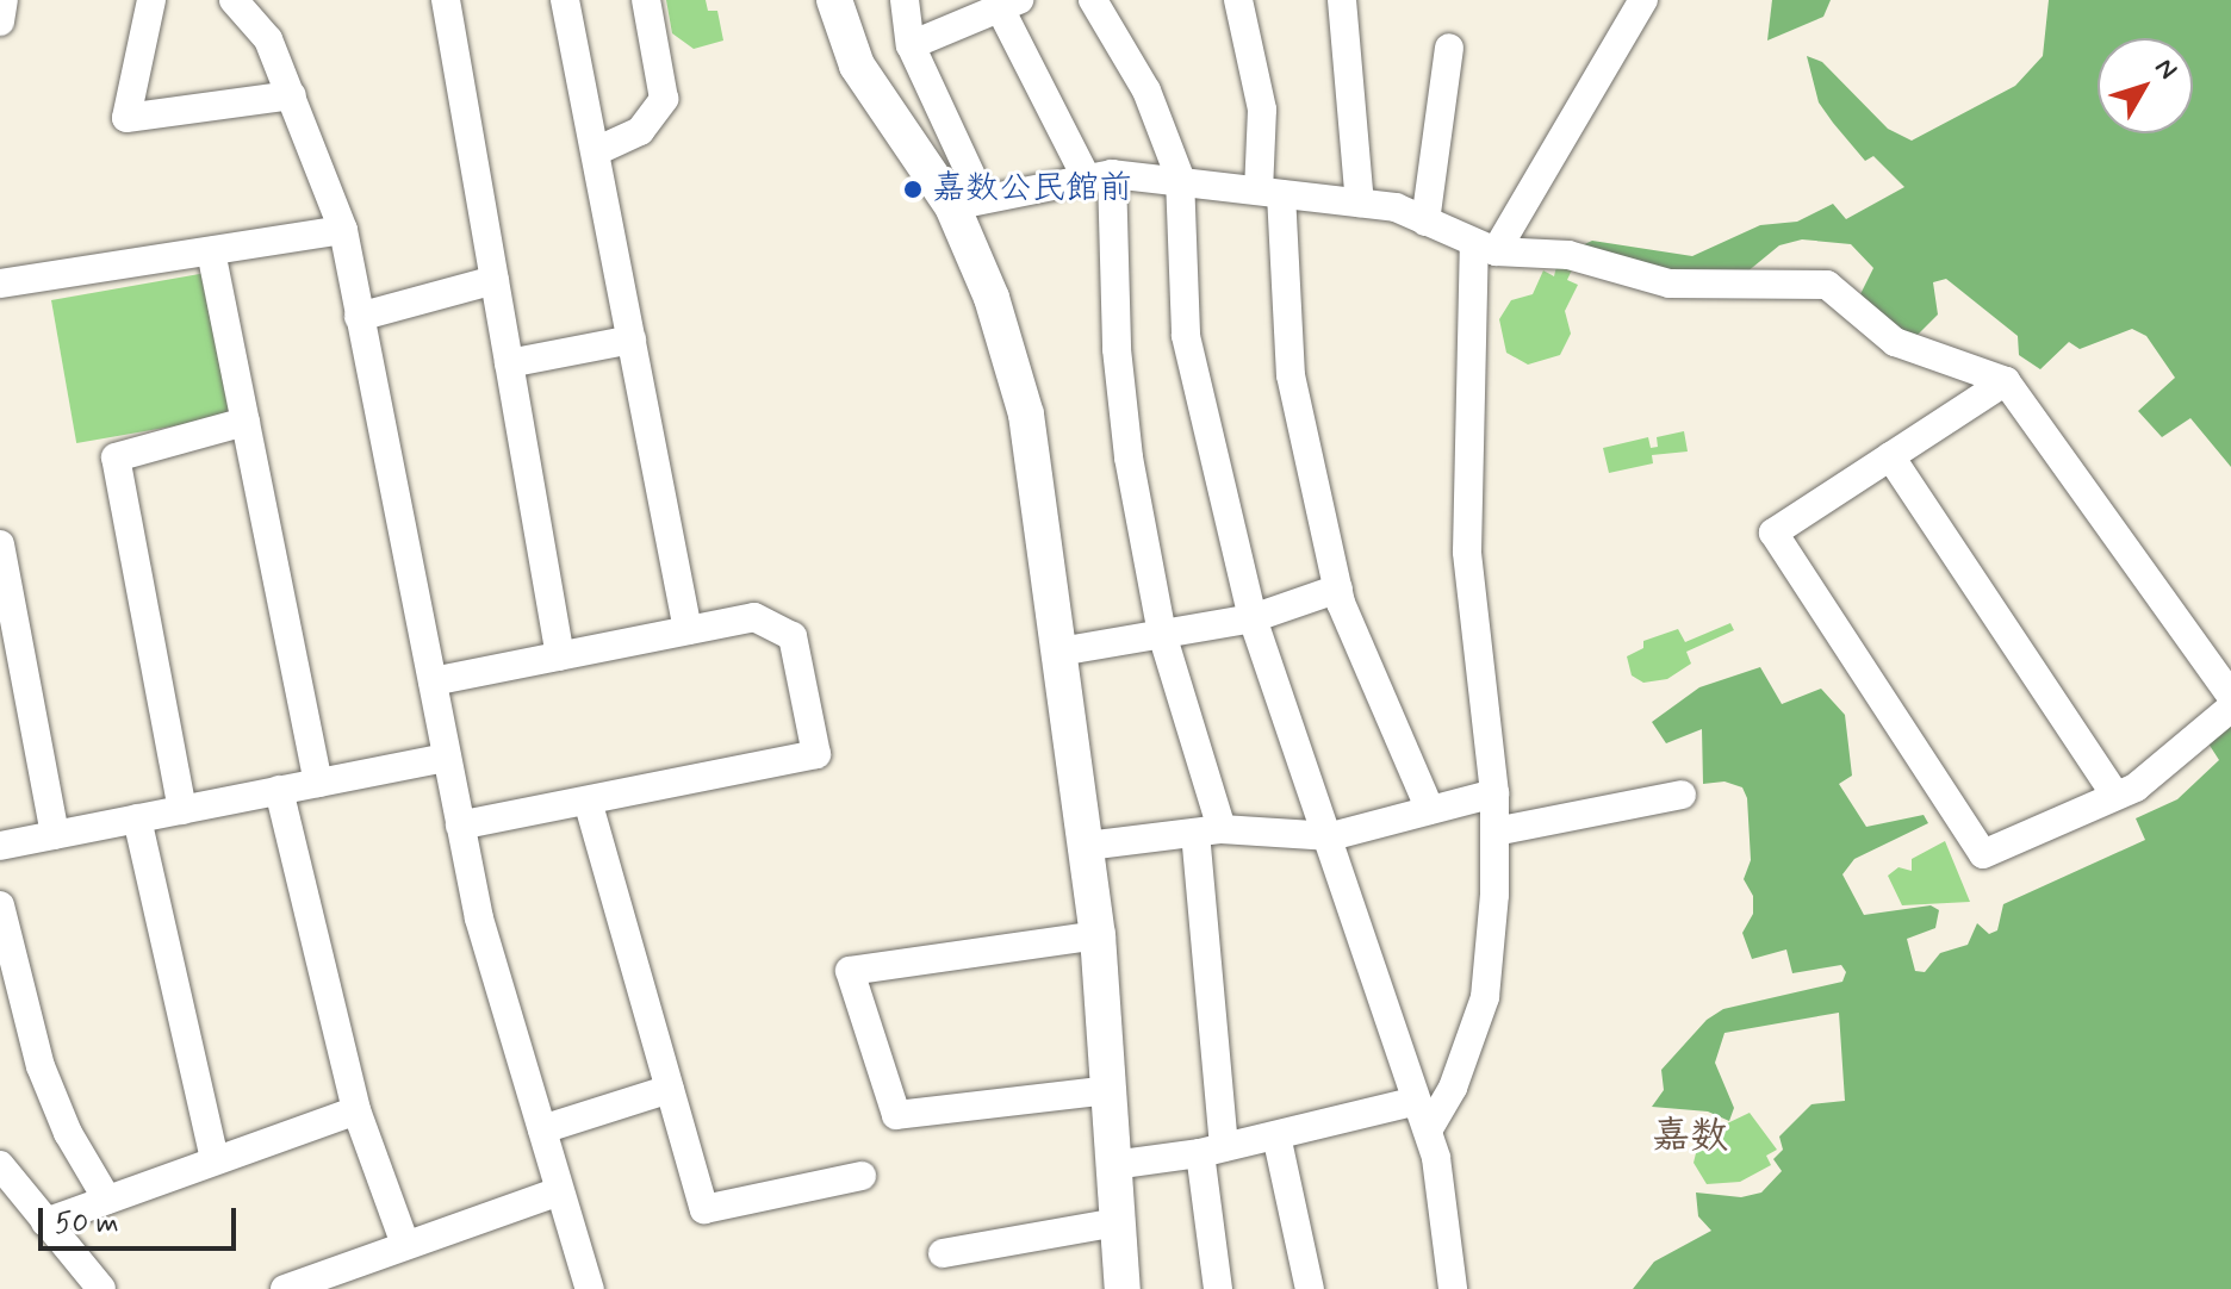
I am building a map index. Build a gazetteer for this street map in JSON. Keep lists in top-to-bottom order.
{
  "districts": ["嘉数"],
  "places": ["嘉数公民館前"],
  "scale_bar": "50 m",
  "north": "top right"
}
